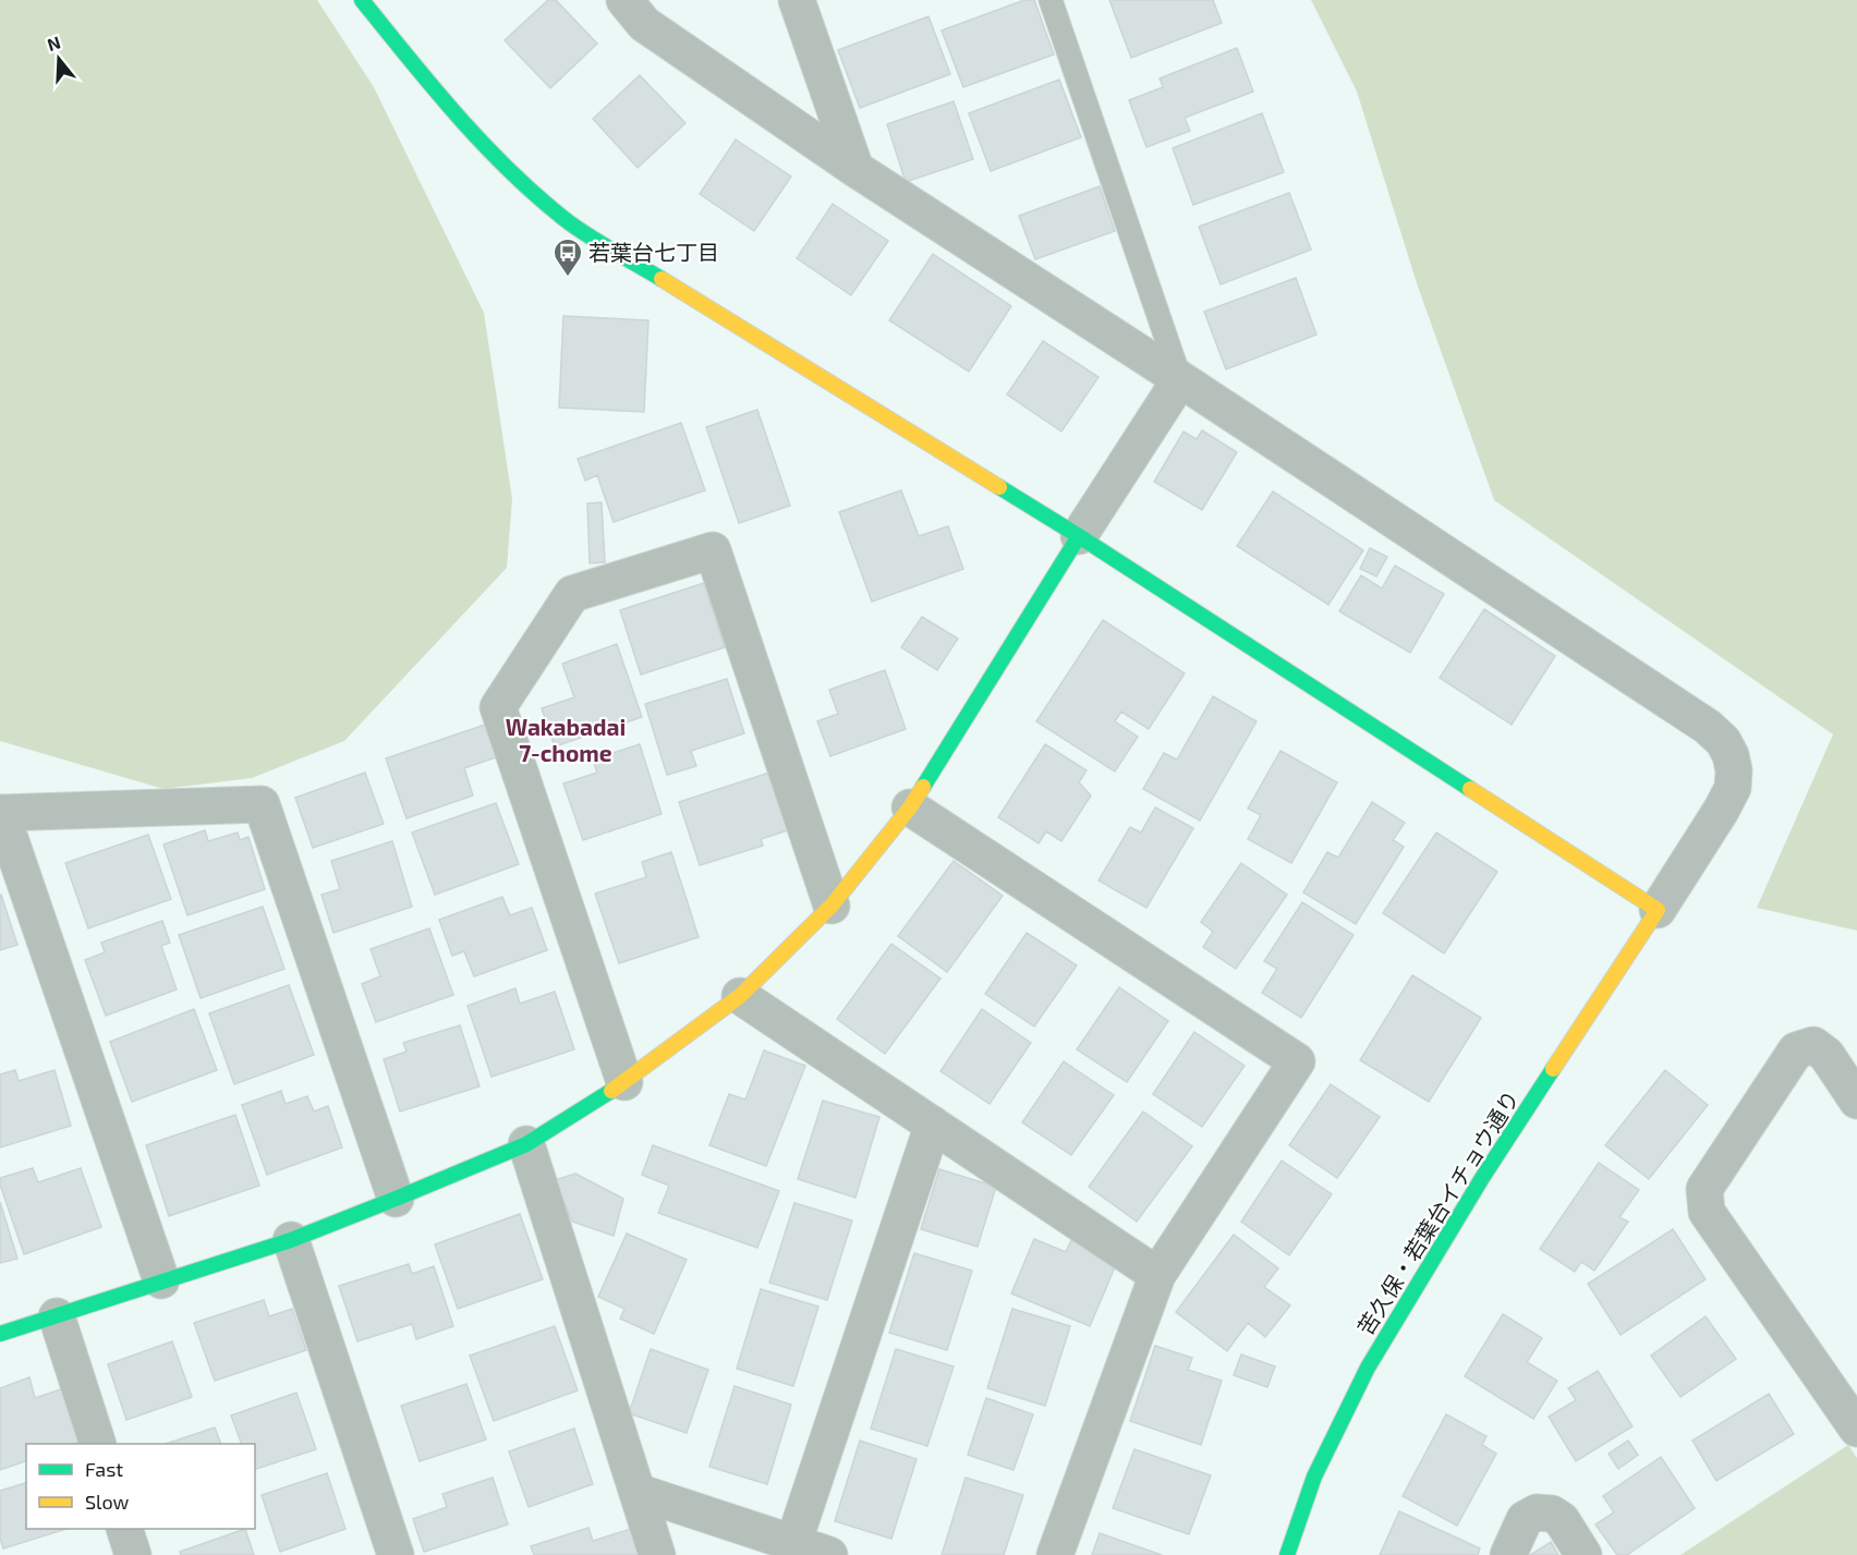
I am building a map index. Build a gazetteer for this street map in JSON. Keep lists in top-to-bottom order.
{
  "streets": {
    "street": ["苦久保・若葉台イチョウ通り"]
  },
  "districts": ["Wakabadai 7-chome"],
  "places": {
    "bus stop": ["若葉台七丁目"]
  },
  "legend": ["Fast", "Slow"],
  "north": "top"
}
